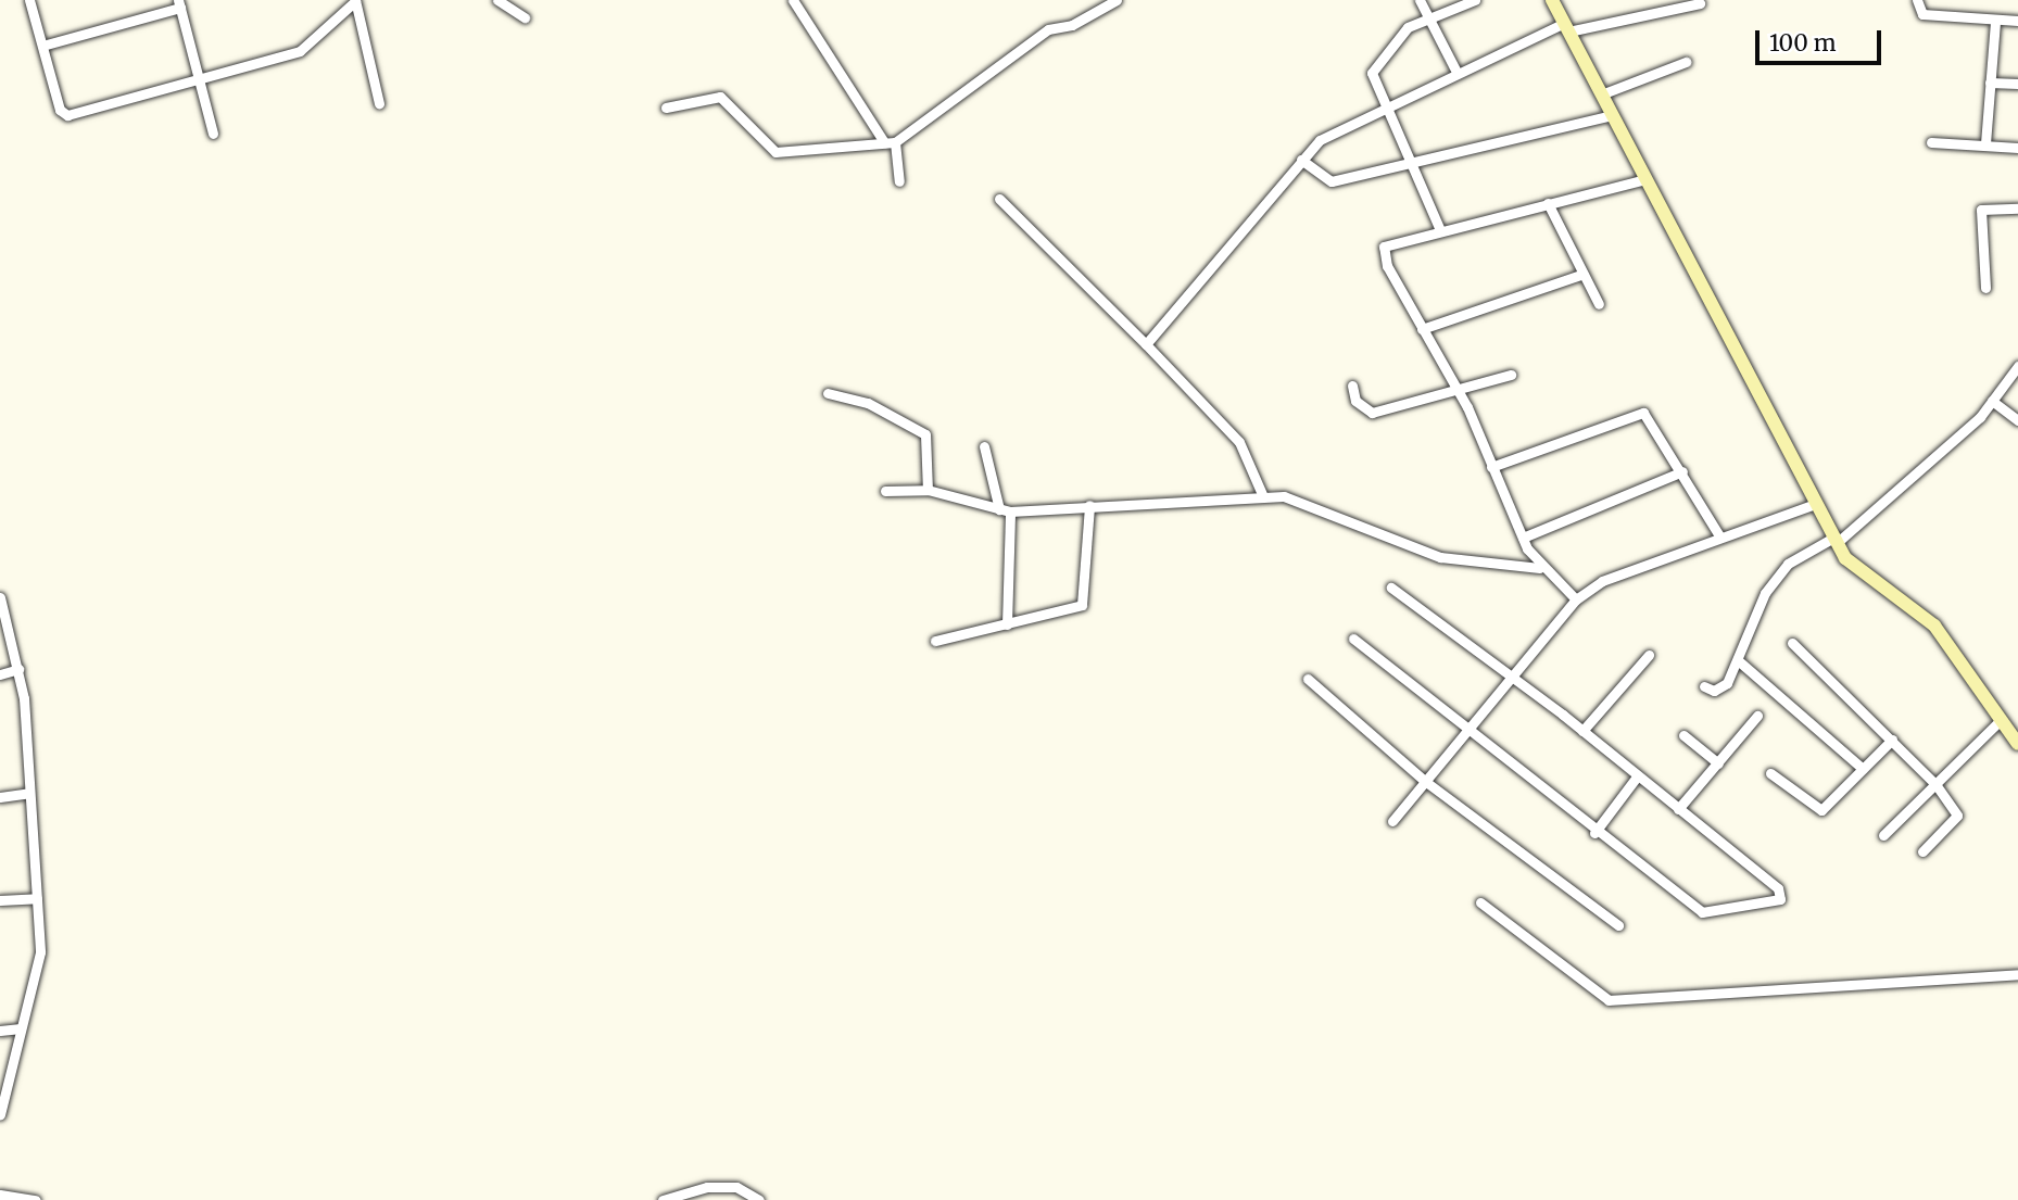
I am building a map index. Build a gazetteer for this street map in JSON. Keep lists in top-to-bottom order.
{
  "scale_bar": "100 m"
}
